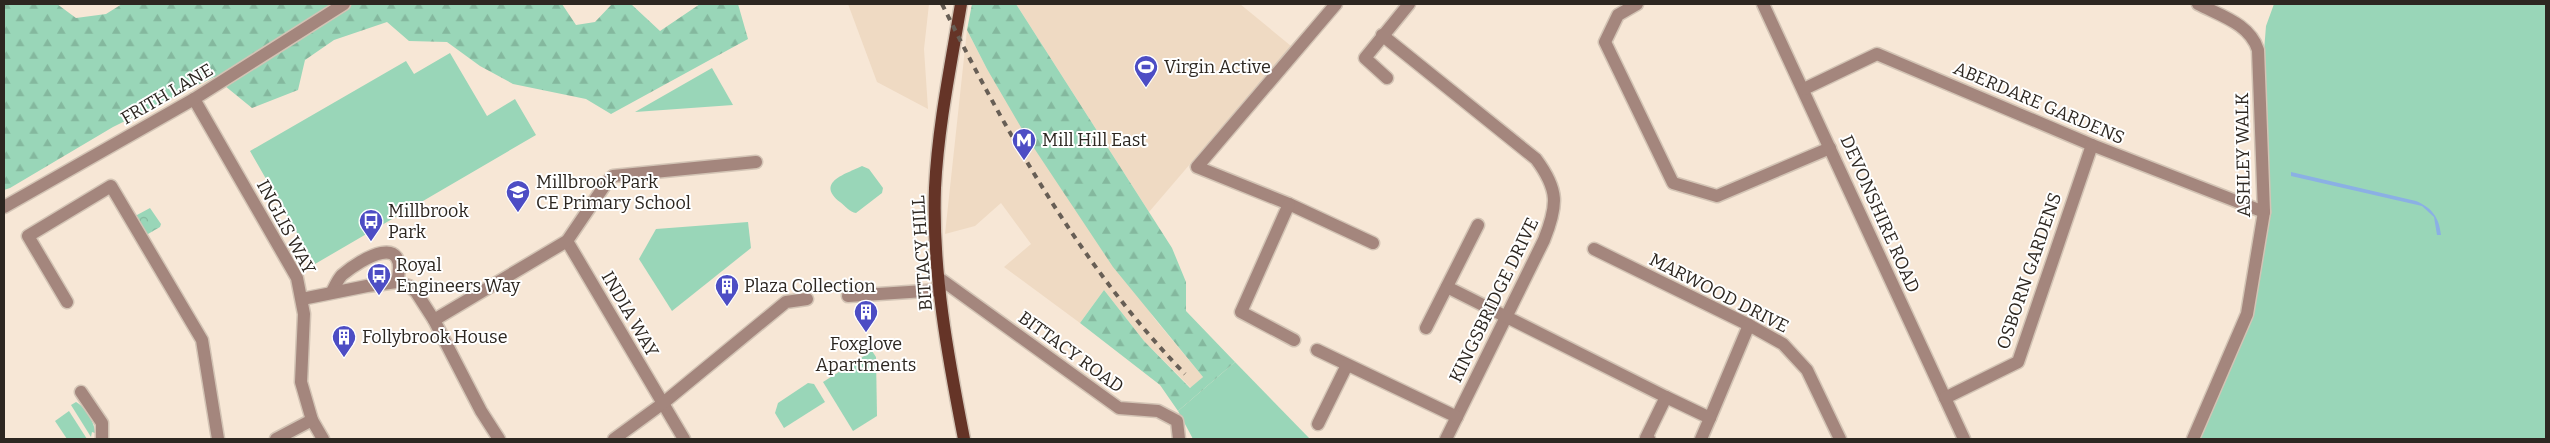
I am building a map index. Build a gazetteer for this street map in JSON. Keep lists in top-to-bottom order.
{
  "streets": {
    "main road": ["BITTACY HILL"],
    "street": [
      "FRITH LANE",
      "ABERDARE GARDENS",
      "ASHLEY WALK",
      "DEVONSHIRE ROAD",
      "INGLIS WAY",
      "OSBORN GARDENS",
      "MARWOOD DRIVE",
      "KINGSBRIDGE DRIVE",
      "INDIA WAY",
      "BITTACY ROAD"
    ]
  },
  "crossings": [
    ["FRITH LANE", "INGLIS WAY"],
    ["ABERDARE GARDENS", "ASHLEY WALK"],
    ["ABERDARE GARDENS", "DEVONSHIRE ROAD"],
    ["ABERDARE GARDENS", "OSBORN GARDENS"],
    ["DEVONSHIRE ROAD", "OSBORN GARDENS"],
    ["BITTACY HILL", "BITTACY ROAD"]
  ],
  "places": {
    "sports": ["Virgin Active"],
    "metro station": ["Mill Hill East"],
    "school or university": ["Millbrook Park CE Primary School"],
    "bus stop": ["Millbrook Park", "Royal Engineers Way"],
    "building": ["Plaza Collection", "Foxglove Apartments", "Follybrook House"]
  }
}
